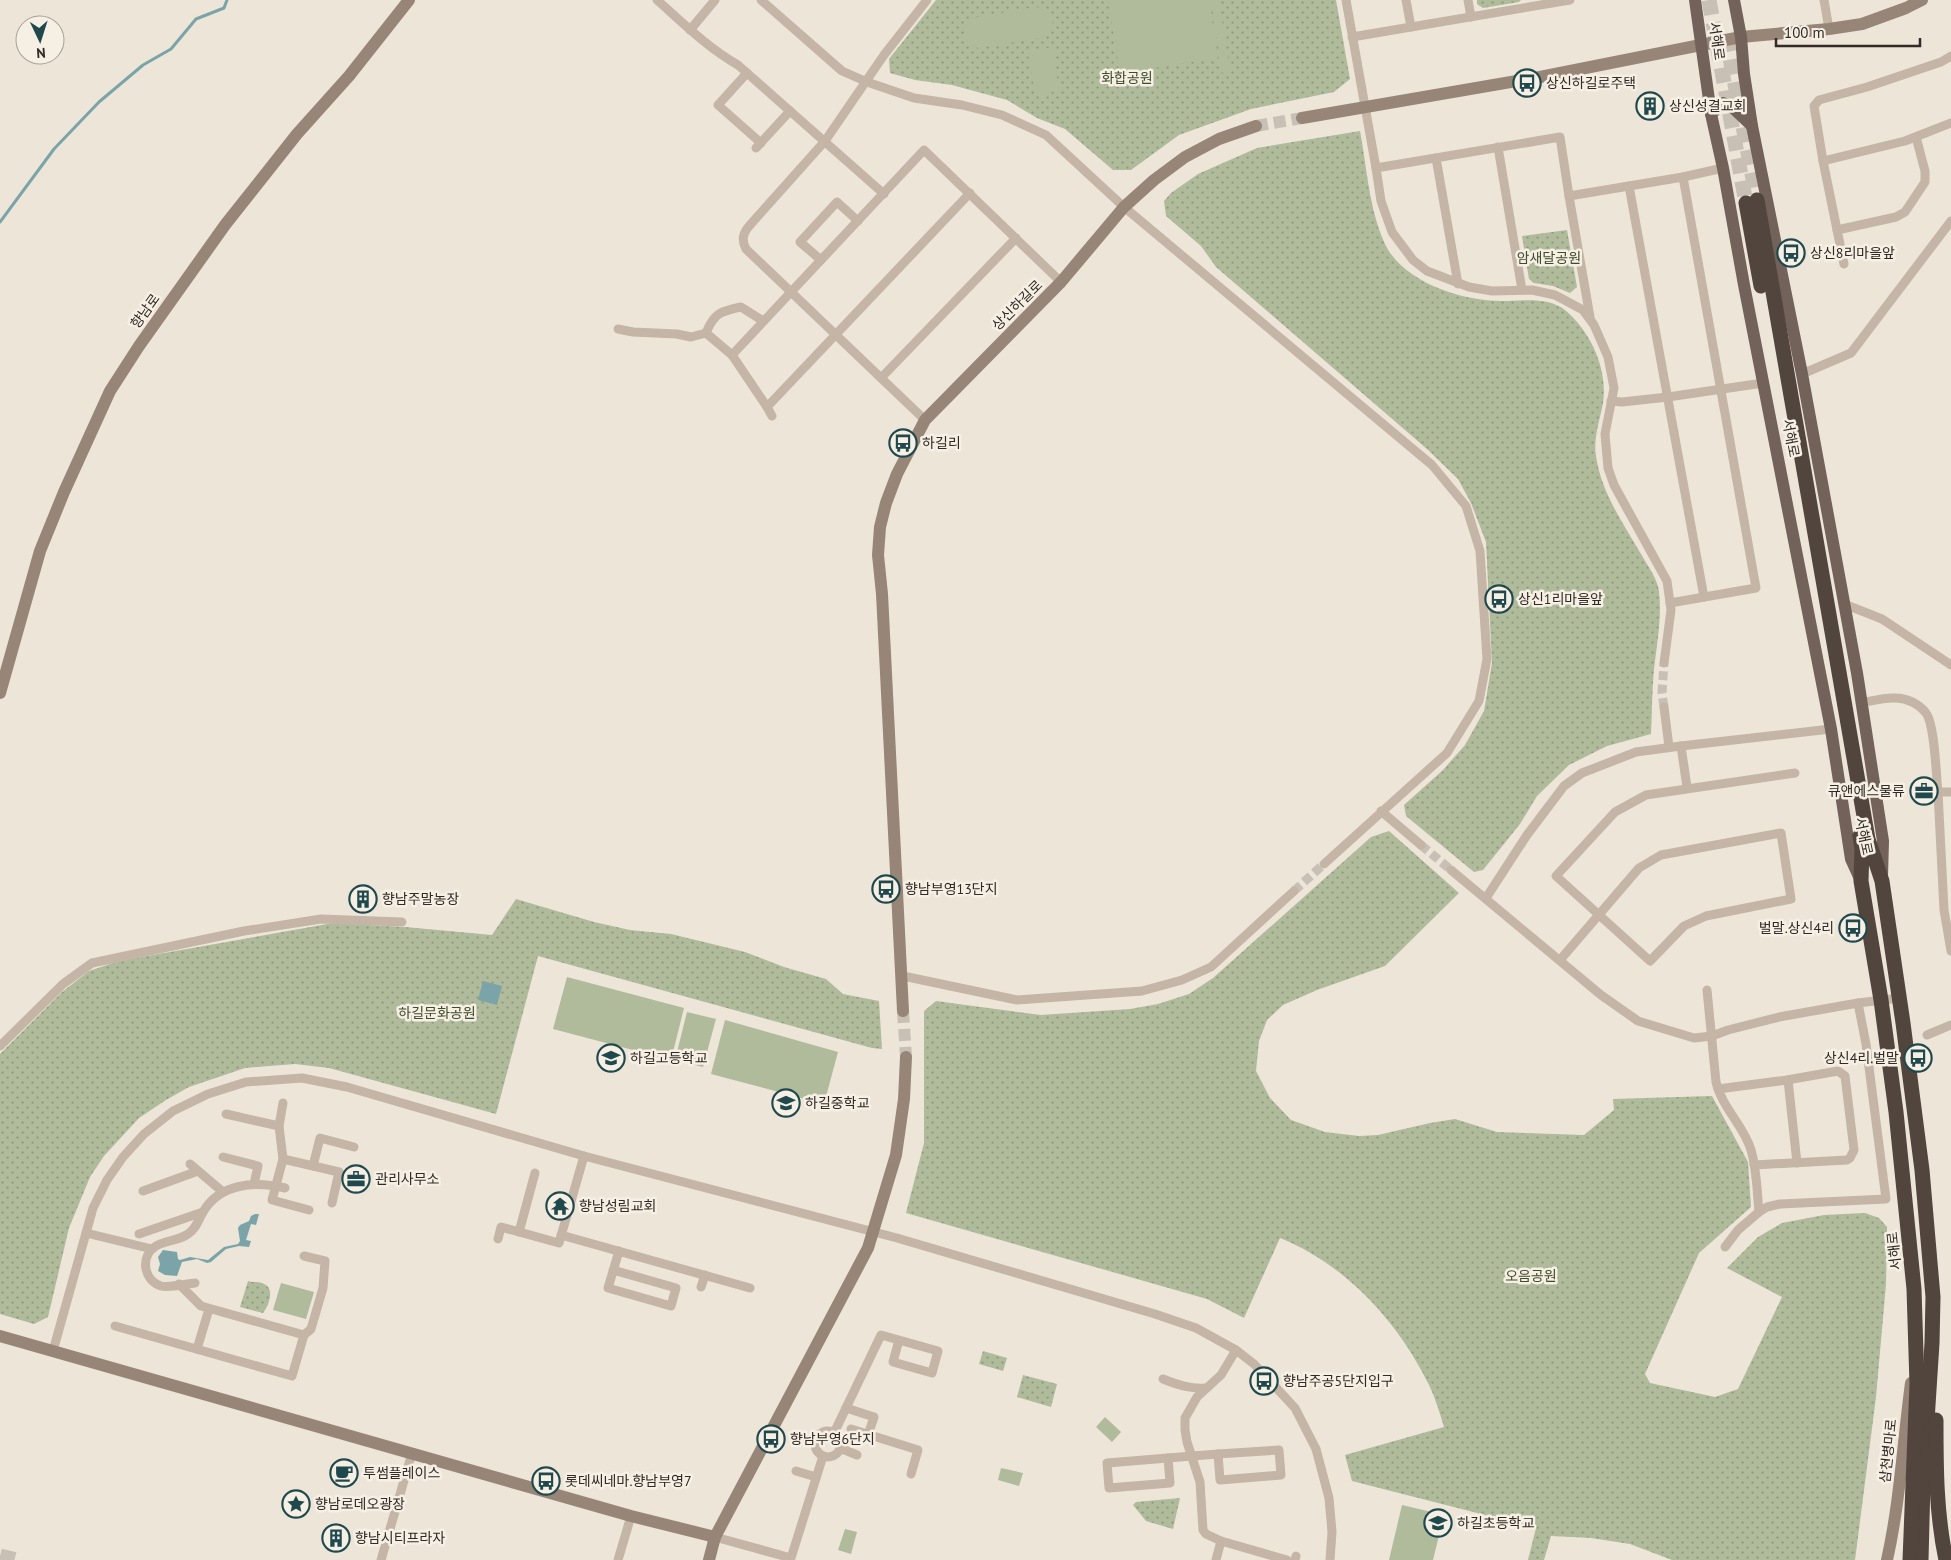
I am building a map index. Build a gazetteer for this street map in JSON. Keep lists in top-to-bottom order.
{
  "streets": {
    "highway": ["서해로"],
    "street": ["상신하길로", "향남로", "삼천병마로"]
  },
  "crossings": [
    ["서해로", "삼천병마로"]
  ],
  "parks": [
    "화합공원",
    "암새달공원",
    "하길문화공원",
    "오음공원"
  ],
  "places": {
    "bus stop": [
      "상신하길로주택",
      "상신8리마을앞",
      "하길리",
      "상신1리마을앞",
      "향남부영13단지",
      "벌말.상신4리",
      "상신4리.벌말",
      "향남주공5단지입구",
      "향남부영6단지",
      "롯데씨네마.향남부영7"
    ],
    "building": ["상신성결교회", "향남주말농장", "향남시티프라자"],
    "office": ["큐앤에스물류", "관리사무소"],
    "school or university": ["하길고등학교", "하길중학교", "하길초등학교"],
    "temple": ["향남성림교회"],
    "cafe": ["투썸플레이스"],
    "place": ["향남로데오광장"]
  },
  "scale_bar": "100 m",
  "north": "bottom"
}
